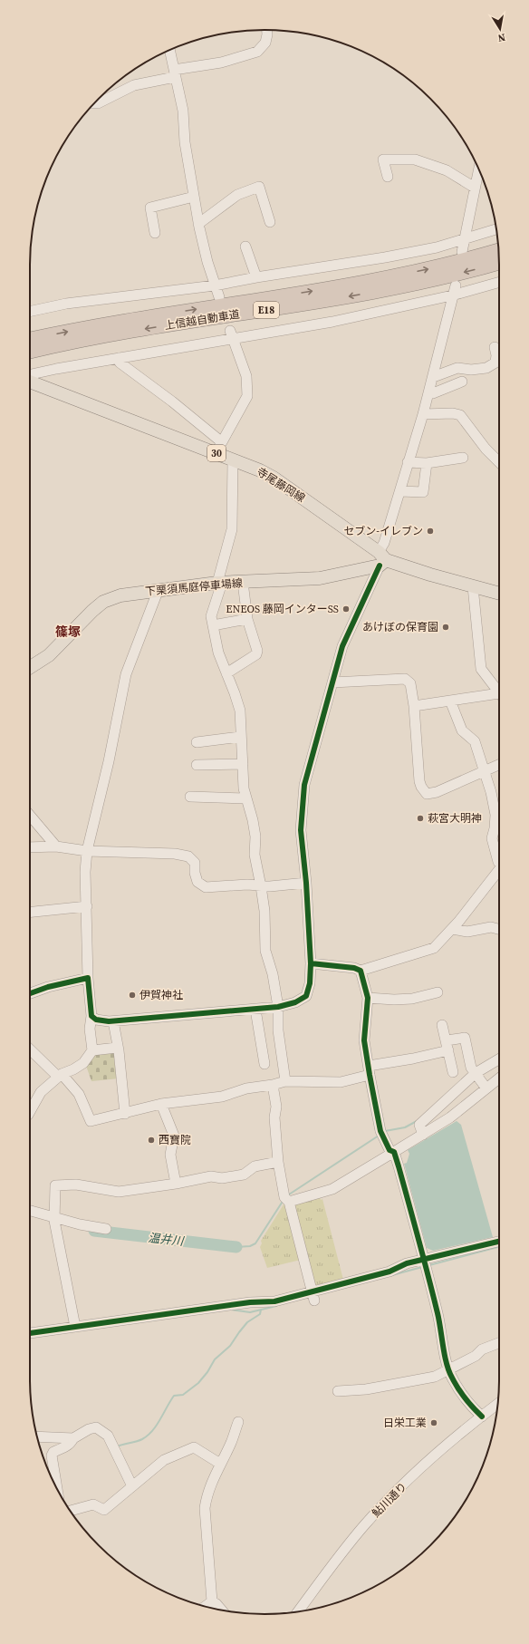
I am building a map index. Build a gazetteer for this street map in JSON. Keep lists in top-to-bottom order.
{
  "streets": {
    "highway": ["E18", "上信越自動車道"],
    "main road": ["30", "寺尾藤岡線", "下栗須馬庭停車場線"],
    "street": ["鮎川通り"]
  },
  "crossings": [
    ["寺尾藤岡線", "下栗須馬庭停車場線"]
  ],
  "districts": ["篠塚"],
  "water": ["温井川"],
  "places": [
    "セブン-イレブン",
    "ENEOS 藤岡インターSS",
    "あけぼの保育園",
    "萩宮大明神",
    "伊賀神社",
    "西寶院",
    "日栄工業"
  ],
  "north": "bottom"
}
